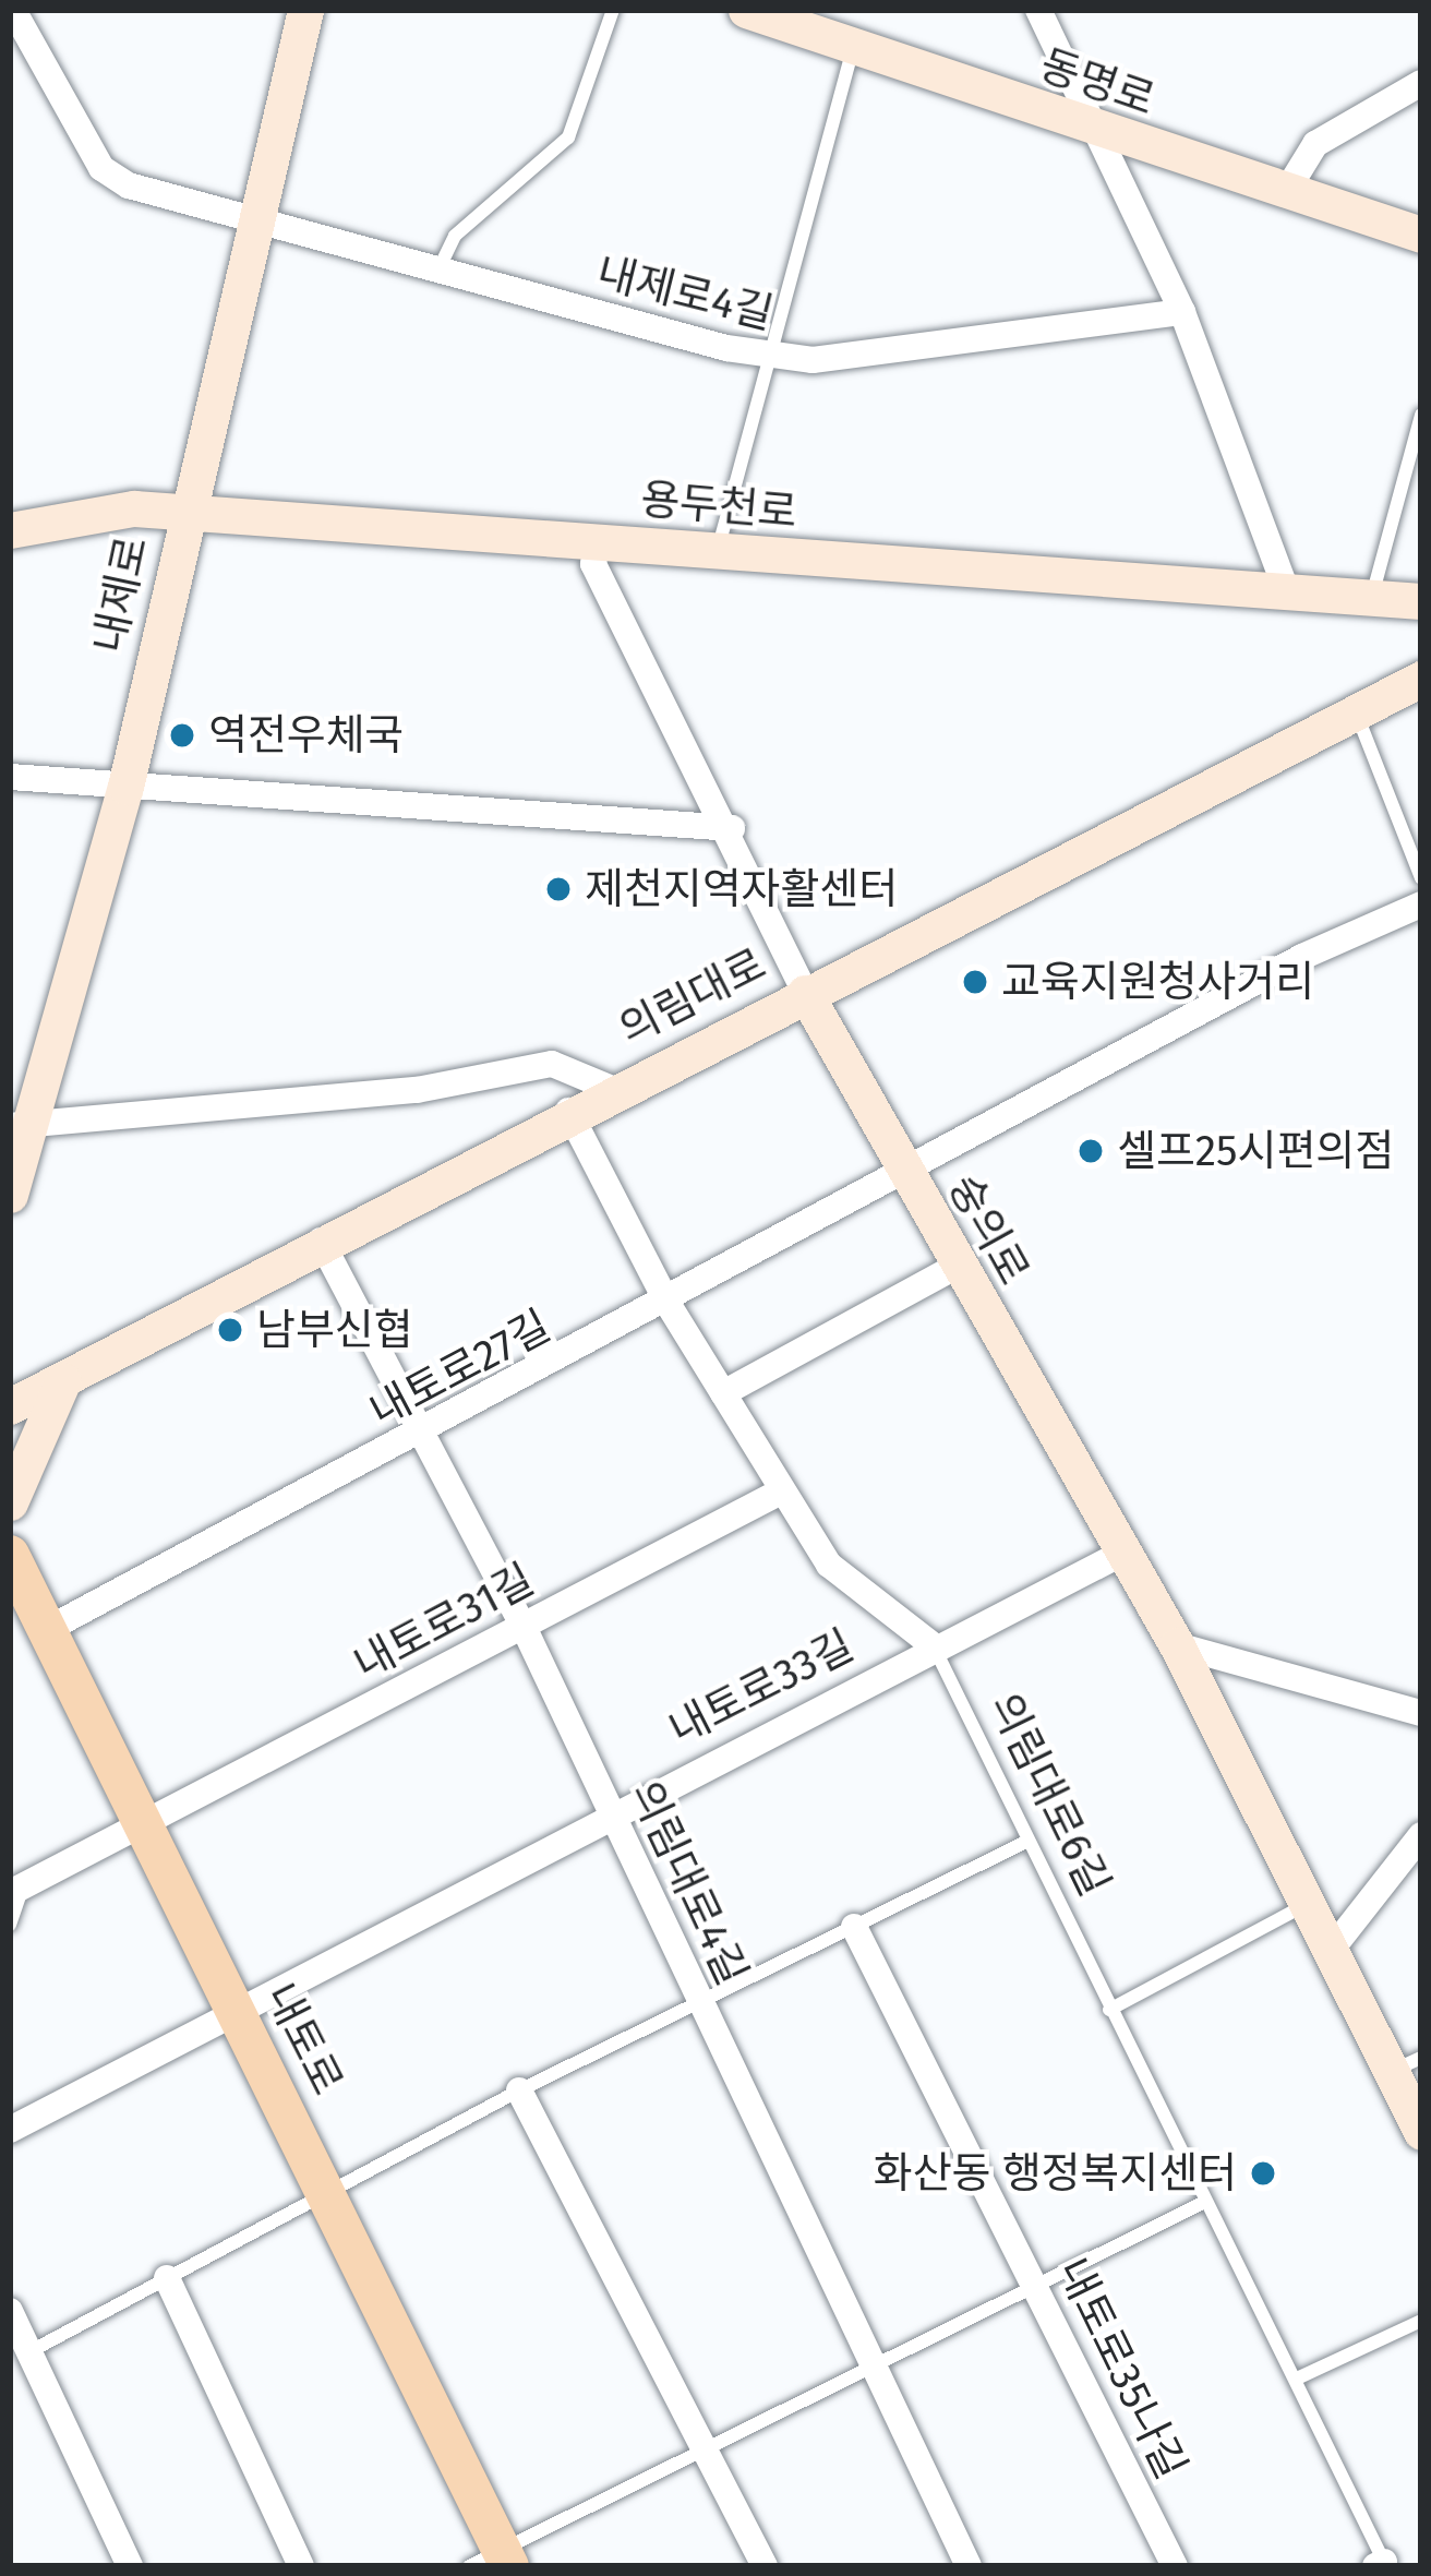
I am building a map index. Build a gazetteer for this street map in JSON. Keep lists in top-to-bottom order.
{
  "streets": {
    "main road": ["내토로"],
    "street": [
      "동명로",
      "내제로4길",
      "용두천로",
      "내제로",
      "의림대로",
      "숭의로",
      "내토로27길",
      "내토로31길",
      "내토로33길",
      "의림대로6길",
      "의림대로4길",
      "내토로35나길"
    ]
  },
  "crossings": [
    ["내제로4길", "내제로"],
    ["용두천로", "내제로"],
    ["용두천로", "숭의로"],
    ["의림대로", "숭의로"],
    ["의림대로", "의림대로6길"],
    ["의림대로", "의림대로4길"],
    ["숭의로", "내토로27길"],
    ["숭의로", "내토로33길"],
    ["내토로27길", "의림대로6길"],
    ["내토로27길", "의림대로4길"],
    ["내토로27길", "내토로"],
    ["내토로31길", "의림대로6길"],
    ["내토로31길", "의림대로4길"],
    ["내토로31길", "내토로"],
    ["내토로33길", "의림대로6길"],
    ["내토로33길", "의림대로4길"],
    ["내토로33길", "내토로"]
  ],
  "places": [
    "역전우체국",
    "제천지역자활센터",
    "교육지원청사거리",
    "셀프25시편의점",
    "남부신협",
    "화산동 행정복지센터"
  ]
}
